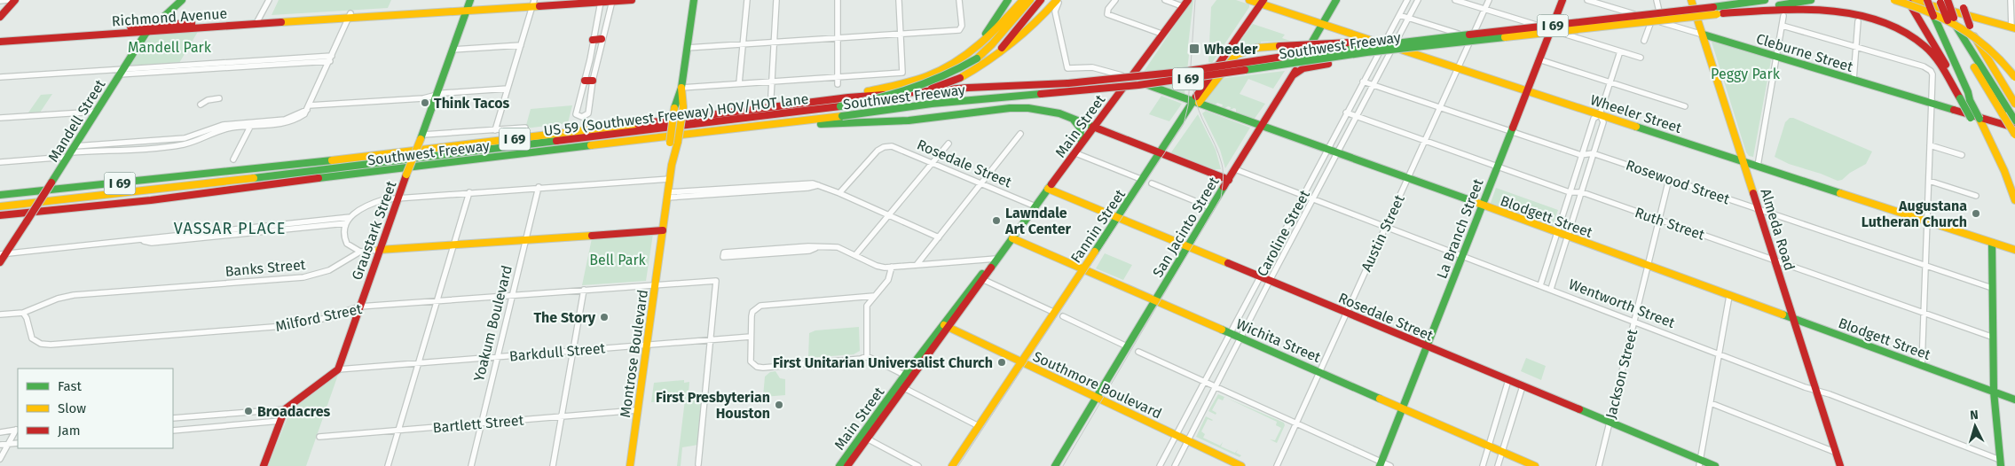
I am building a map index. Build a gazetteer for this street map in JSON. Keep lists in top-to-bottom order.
{
  "streets": {
    "main road": [
      "Richmond Avenue",
      "I 69",
      "Southwest Freeway",
      "Cleburne Street",
      "Wheeler Street",
      "US 59 (Southwest Freeway) HOV/HOT lane",
      "Mandell Street",
      "Main Street",
      "Rosedale Street",
      "Blodgett Street",
      "Fannin Street",
      "San Jacinto Street",
      "La Branch Street",
      "Almeda Road",
      "Graustark Street",
      "Banks Street",
      "Wichita Street",
      "Montrose Boulevard",
      "Southmore Boulevard"
    ],
    "street": [
      "Rosewood Street",
      "Ruth Street",
      "Caroline Street",
      "Austin Street",
      "Wentworth Street",
      "Milford Street",
      "Yoakum Boulevard",
      "Barkdull Street",
      "Jackson Street",
      "Bartlett Street"
    ]
  },
  "crossings": [
    ["Richmond Avenue", "Mandell Street"],
    ["Richmond Avenue", "Graustark Street"],
    ["Southwest Freeway", "US 59 (Southwest Freeway) HOV/HOT lane"],
    ["Cleburne Street", "Almeda Road"],
    ["Wheeler Street", "San Jacinto Street"],
    ["Wheeler Street", "La Branch Street"],
    ["Wheeler Street", "Almeda Road"],
    ["Wheeler Street", "Caroline Street"],
    ["Wheeler Street", "Austin Street"],
    ["Main Street", "Rosedale Street"],
    ["Main Street", "Blodgett Street"],
    ["Main Street", "Wichita Street"],
    ["Main Street", "Southmore Boulevard"],
    ["Rosedale Street", "Fannin Street"],
    ["Rosedale Street", "San Jacinto Street"],
    ["Rosedale Street", "La Branch Street"],
    ["Rosedale Street", "Caroline Street"],
    ["Rosedale Street", "Austin Street"],
    ["Rosedale Street", "Jackson Street"],
    ["Rosewood Street", "La Branch Street"],
    ["Rosewood Street", "Almeda Road"],
    ["Rosewood Street", "Caroline Street"],
    ["Rosewood Street", "Austin Street"],
    ["Rosewood Street", "Jackson Street"],
    ["Blodgett Street", "Fannin Street"],
    ["Blodgett Street", "San Jacinto Street"],
    ["Blodgett Street", "La Branch Street"],
    ["Blodgett Street", "Almeda Road"],
    ["Blodgett Street", "Caroline Street"],
    ["Blodgett Street", "Austin Street"],
    ["Blodgett Street", "Jackson Street"],
    ["Ruth Street", "La Branch Street"],
    ["Ruth Street", "Almeda Road"],
    ["Ruth Street", "Caroline Street"],
    ["Ruth Street", "Austin Street"],
    ["Ruth Street", "Jackson Street"],
    ["Fannin Street", "Wichita Street"],
    ["Fannin Street", "Southmore Boulevard"],
    ["San Jacinto Street", "Wentworth Street"],
    ["San Jacinto Street", "Wichita Street"],
    ["San Jacinto Street", "Southmore Boulevard"],
    ["La Branch Street", "Wentworth Street"],
    ["La Branch Street", "Wichita Street"],
    ["Almeda Road", "Wentworth Street"],
    ["Graustark Street", "Banks Street"],
    ["Graustark Street", "Milford Street"],
    ["Graustark Street", "Barkdull Street"],
    ["Caroline Street", "Wentworth Street"],
    ["Caroline Street", "Wichita Street"],
    ["Caroline Street", "Southmore Boulevard"],
    ["Austin Street", "Wentworth Street"],
    ["Austin Street", "Wichita Street"],
    ["Banks Street", "Milford Street"],
    ["Banks Street", "Yoakum Boulevard"],
    ["Banks Street", "Montrose Boulevard"],
    ["Wentworth Street", "Jackson Street"],
    ["Milford Street", "Yoakum Boulevard"],
    ["Milford Street", "Barkdull Street"],
    ["Milford Street", "Montrose Boulevard"],
    ["Yoakum Boulevard", "Barkdull Street"],
    ["Yoakum Boulevard", "Bartlett Street"],
    ["Barkdull Street", "Montrose Boulevard"],
    ["Montrose Boulevard", "Bartlett Street"]
  ],
  "districts": ["VASSAR PLACE"],
  "parks": ["Mandell Park", "Peggy Park", "Bell Park"],
  "places": {
    "transit": ["Wheeler"],
    "other": [
      "Think Tacos",
      "Augustana Lutheran Church",
      "Lawndale Art Center",
      "The Story",
      "First Unitarian Universalist Church",
      "First Presbyterian Houston",
      "Broadacres"
    ]
  },
  "legend": ["Fast", "Slow", "Jam"],
  "north": "top"
}
